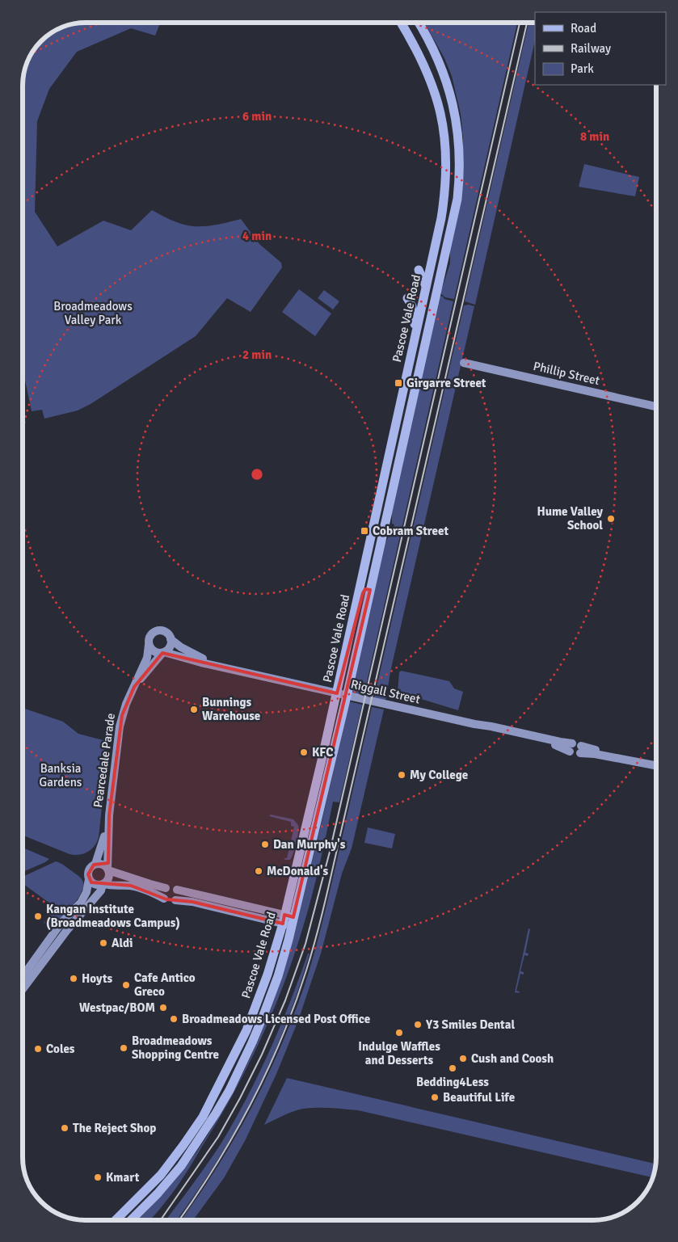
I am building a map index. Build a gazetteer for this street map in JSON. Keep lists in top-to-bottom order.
{
  "streets": {
    "main road": ["Pascoe Vale Road"],
    "street": ["Phillip Street", "Riggall Street", "Pearcedale Parade"]
  },
  "crossings": [
    ["Riggall Street", "Pearcedale Parade"]
  ],
  "parks": ["Broadmeadows Valley Park", "Banksia Gardens"],
  "places": {
    "transit": ["Girgarre Street", "Cobram Street"],
    "other": [
      "Hume Valley School",
      "Bunnings Warehouse",
      "KFC",
      "My College",
      "Dan Murphy's",
      "McDonald's",
      "Kangan Institute (Broadmeadows Campus)",
      "Aldi",
      "Hoyts",
      "Cafe Antico Greco",
      "Westpac/BOM",
      "Broadmeadows Licensed Post Office",
      "Y3 Smiles Dental",
      "Indulge Waffles and Desserts",
      "Broadmeadows Shopping Centre",
      "Coles",
      "Cush and Coosh",
      "Bedding4Less",
      "Beautiful Life",
      "The Reject Shop",
      "Kmart"
    ]
  },
  "legend": ["Road", "Railway", "Park"],
  "rings": [
    "6 min",
    "8 min",
    "4 min",
    "2 min"
  ]
}
